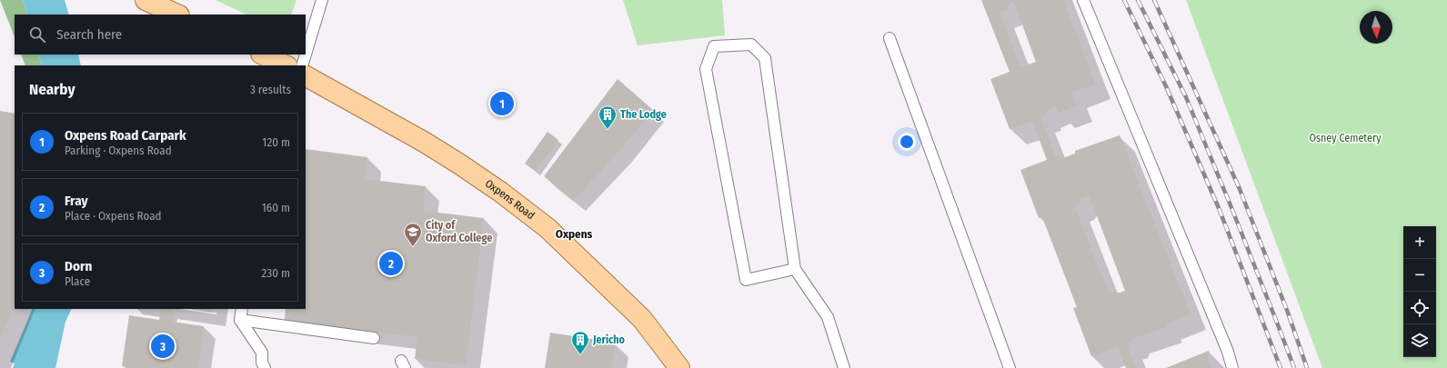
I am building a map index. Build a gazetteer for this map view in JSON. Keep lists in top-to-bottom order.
{
  "streets": {
    "main road": ["Oxpens Road"]
  },
  "districts": ["Oxpens"],
  "parks": ["Osney Cemetery"],
  "places": {
    "building": ["The Lodge", "Jericho"],
    "school or university": ["City of Oxford College"]
  },
  "north": "bottom",
  "page": {
    "search": "Search here",
    "heading": ["Nearby", "3 results"],
    "pins": ["1", "2", "3"],
    "list": [
      {
        "mark": "1",
        "name": "Oxpens Road Carpark",
        "note": "Parking · Oxpens Road",
        "value": "120 m"
      },
      {
        "mark": "2",
        "name": "Fray",
        "note": "Place · Oxpens Road",
        "value": "160 m"
      },
      {
        "mark": "3",
        "name": "Dorn",
        "note": "Place",
        "value": "230 m"
      }
    ],
    "map_buttons": ["+", "−"]
  }
}
